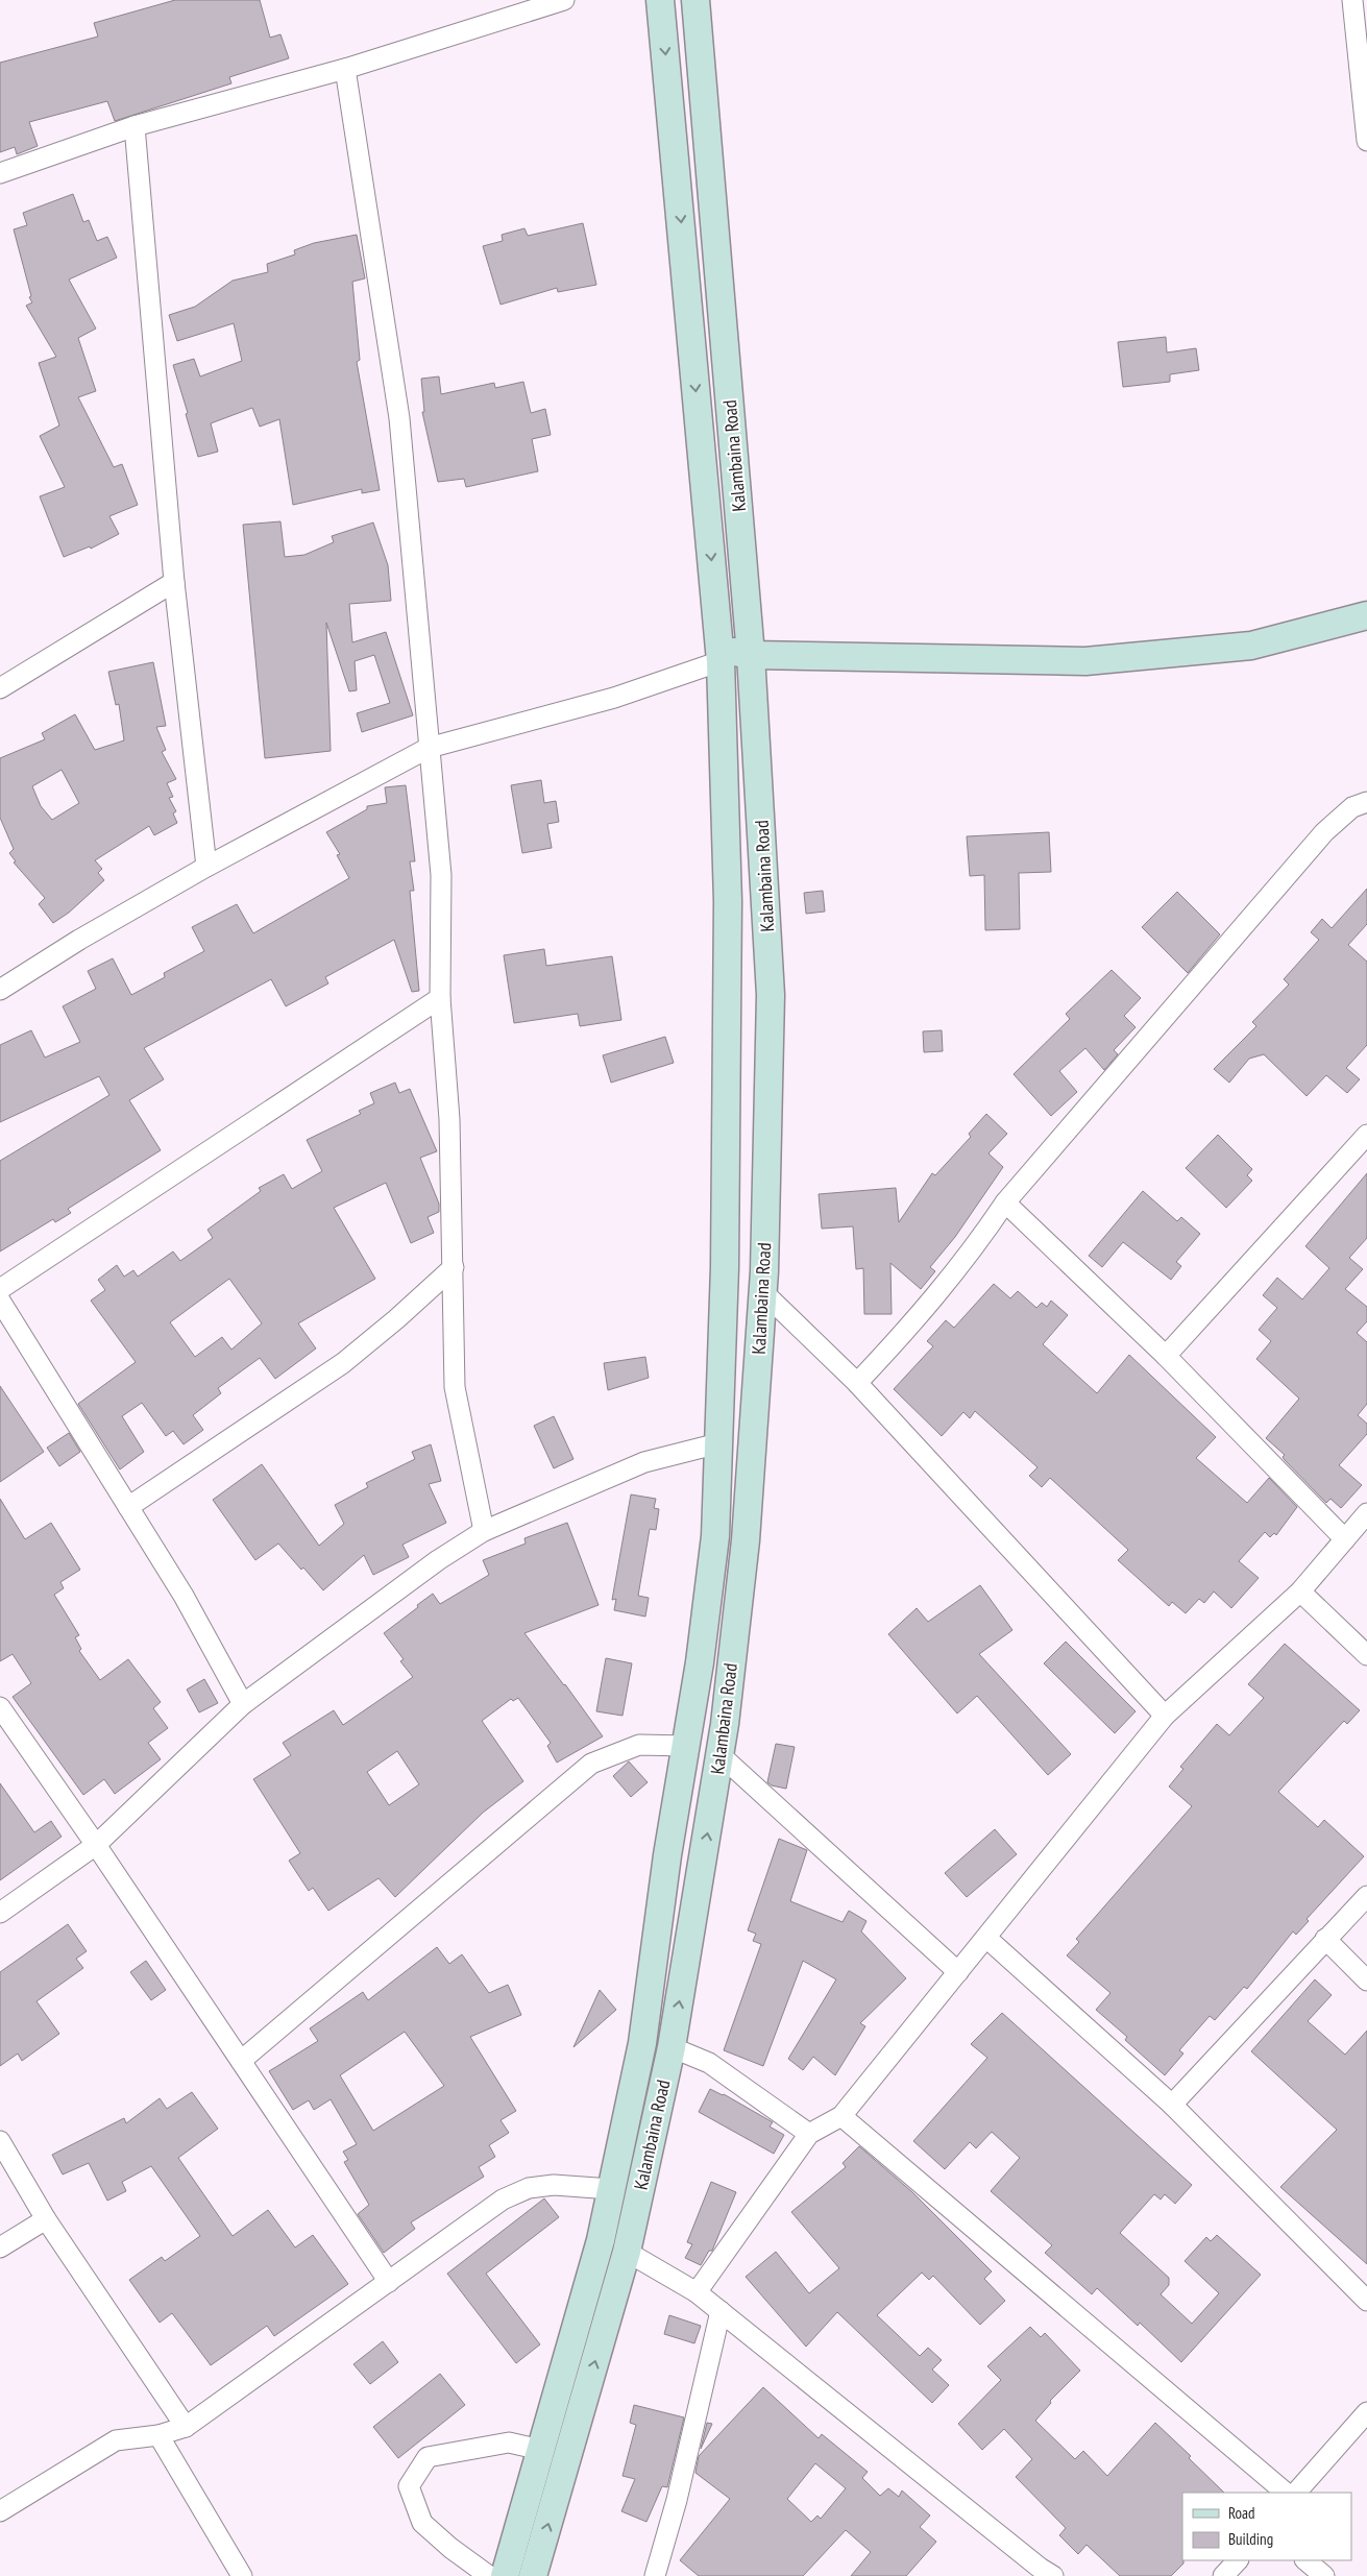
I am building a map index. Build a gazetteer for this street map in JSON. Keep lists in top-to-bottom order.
{
  "streets": {
    "main road": ["Kalambaina Road"]
  },
  "legend": ["Road", "Building"]
}
